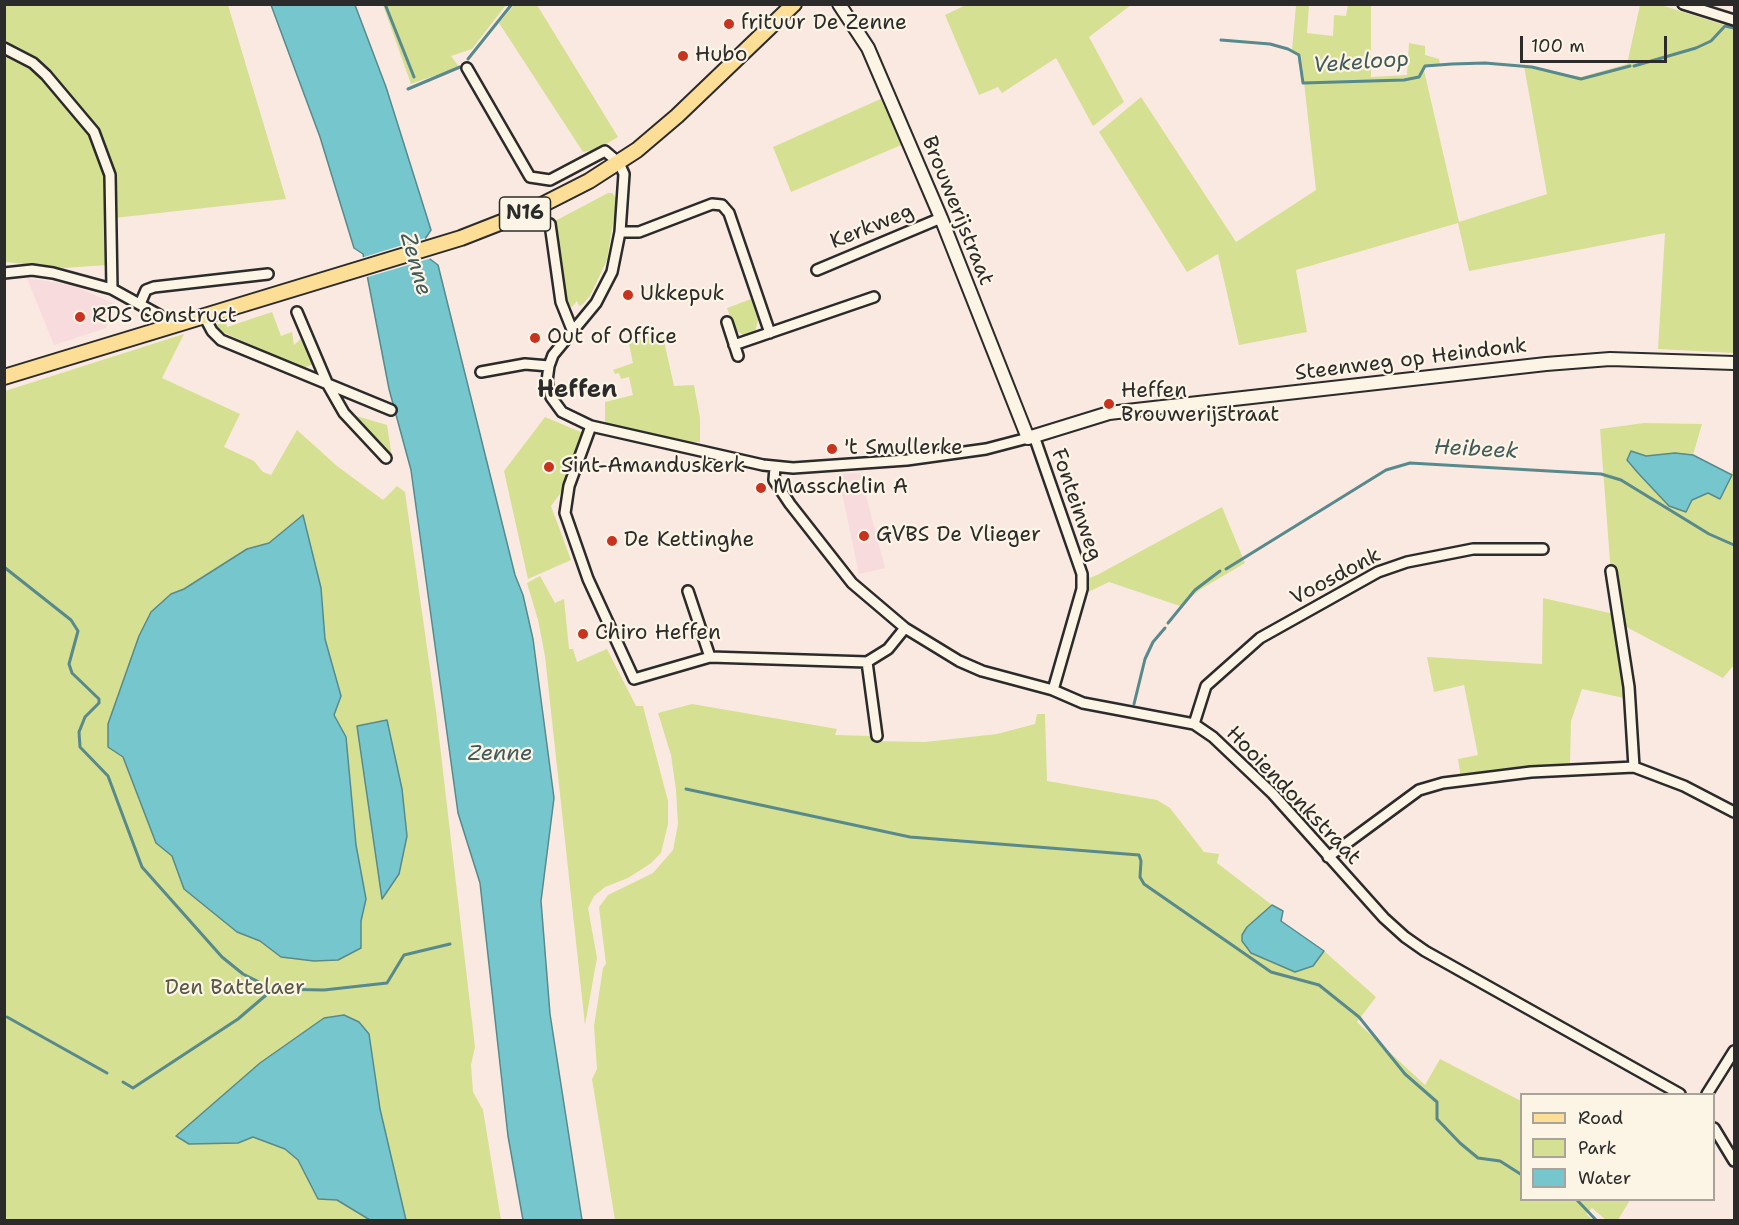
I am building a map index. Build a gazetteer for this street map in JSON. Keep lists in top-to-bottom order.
{
  "streets": {
    "main road": ["N16"],
    "street": [
      "Brouwerijstraat",
      "Kerkweg",
      "Steenweg op Heindonk",
      "Fonteinweg",
      "Voosdonk",
      "Hooiendonkstraat"
    ]
  },
  "crossings": [
    ["Brouwerijstraat", "Kerkweg"],
    ["Brouwerijstraat", "Steenweg op Heindonk"],
    ["Brouwerijstraat", "Fonteinweg"],
    ["Steenweg op Heindonk", "Fonteinweg"],
    ["Steenweg op Heindonk", "Hooiendonkstraat"],
    ["Fonteinweg", "Hooiendonkstraat"],
    ["Voosdonk", "Hooiendonkstraat"]
  ],
  "districts": ["Heffen"],
  "water": ["Vekeloop", "Zenne", "Heibeek"],
  "parks": ["Den Battelaer"],
  "places": [
    "frituur De Zenne",
    "Hubo",
    "Ukkepuk",
    "RDS Construct",
    "Out of Office",
    "Heffen Brouwerijstraat",
    "'t Smullerke",
    "Sint-Amanduskerk",
    "Masschelin A",
    "GVBS De Vlieger",
    "De Kettinghe",
    "Chiro Heffen"
  ],
  "legend": ["Road", "Park", "Water"],
  "scale_bar": "100 m"
}
